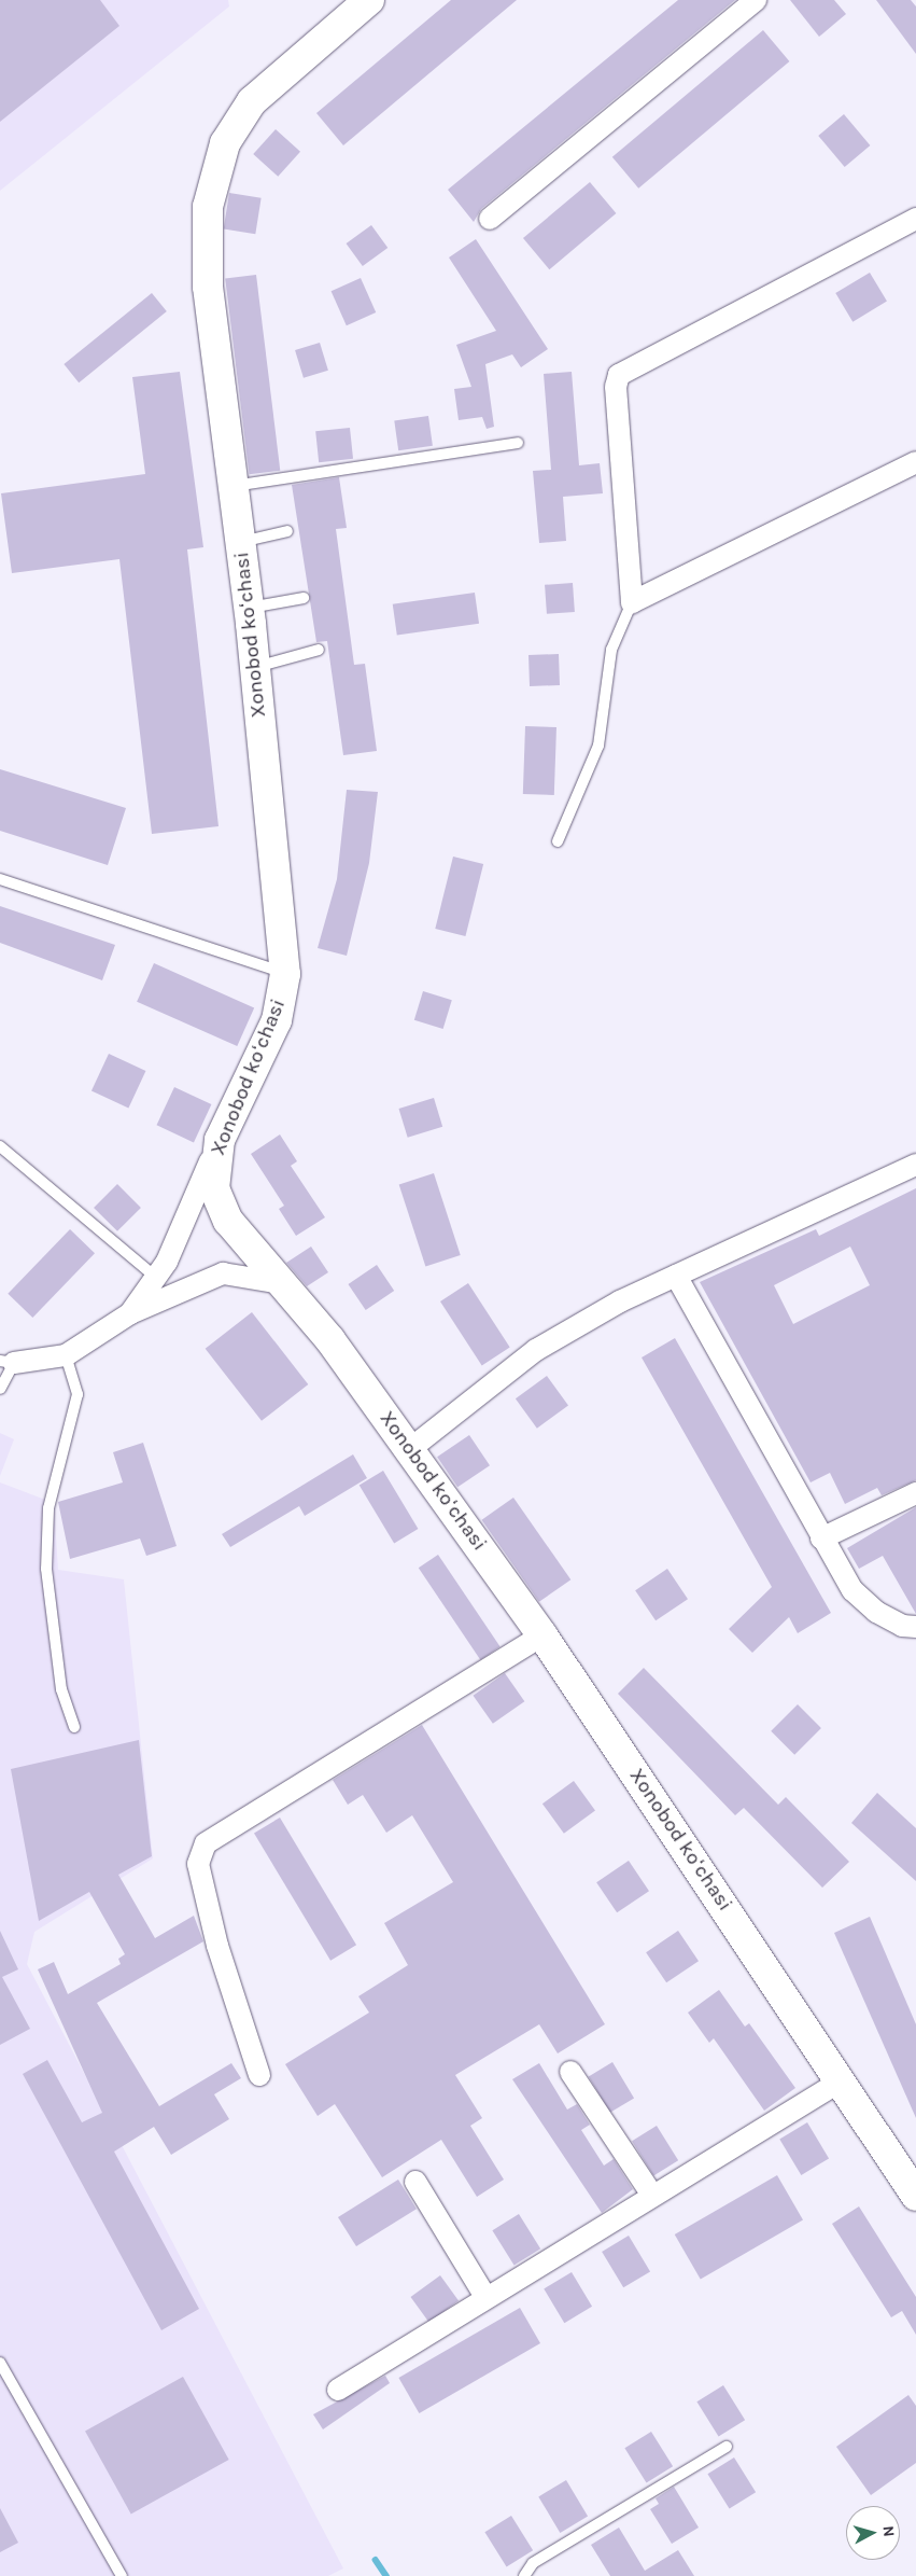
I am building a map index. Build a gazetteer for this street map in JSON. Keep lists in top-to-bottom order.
{
  "streets": {
    "main road": ["Xonobod koʻchasi"]
  },
  "north": "right"
}
